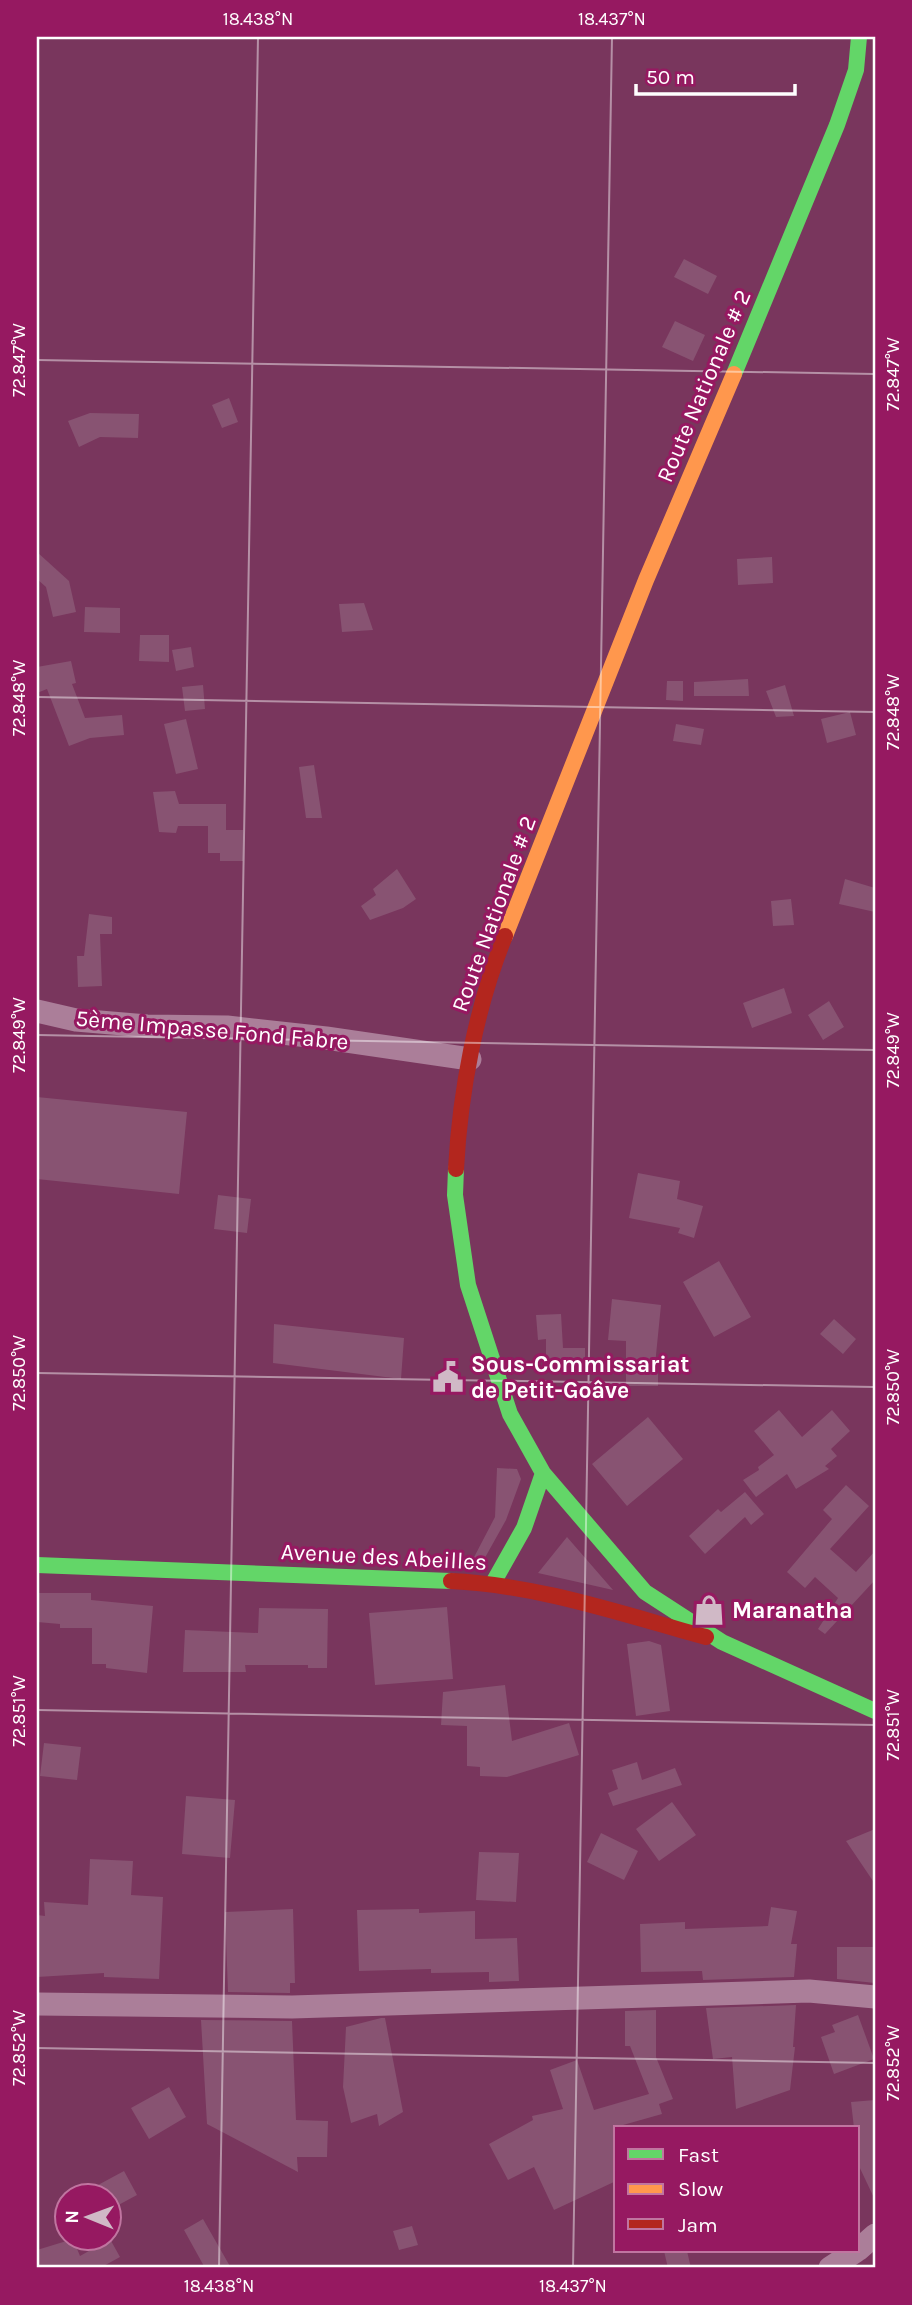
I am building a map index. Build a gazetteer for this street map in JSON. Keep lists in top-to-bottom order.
{
  "streets": {
    "main road": ["Route Nationale # 2", "Avenue des Abeilles"],
    "street": ["5ème Impasse Fond Fabre"]
  },
  "crossings": [
    ["Route Nationale # 2", "5ème Impasse Fond Fabre"],
    ["Route Nationale # 2", "Avenue des Abeilles"]
  ],
  "places": {
    "public building": ["Sous-Commissariat de Petit-Goâve"],
    "shop": ["Maranatha"]
  },
  "legend": ["Fast", "Slow", "Jam"],
  "scale_bar": "50 m",
  "north": "left",
  "coordinates": [
    "18.438°N",
    "18.437°N",
    "72.847°W",
    "72.848°W",
    "72.849°W",
    "72.850°W",
    "72.851°W",
    "72.852°W"
  ]
}
